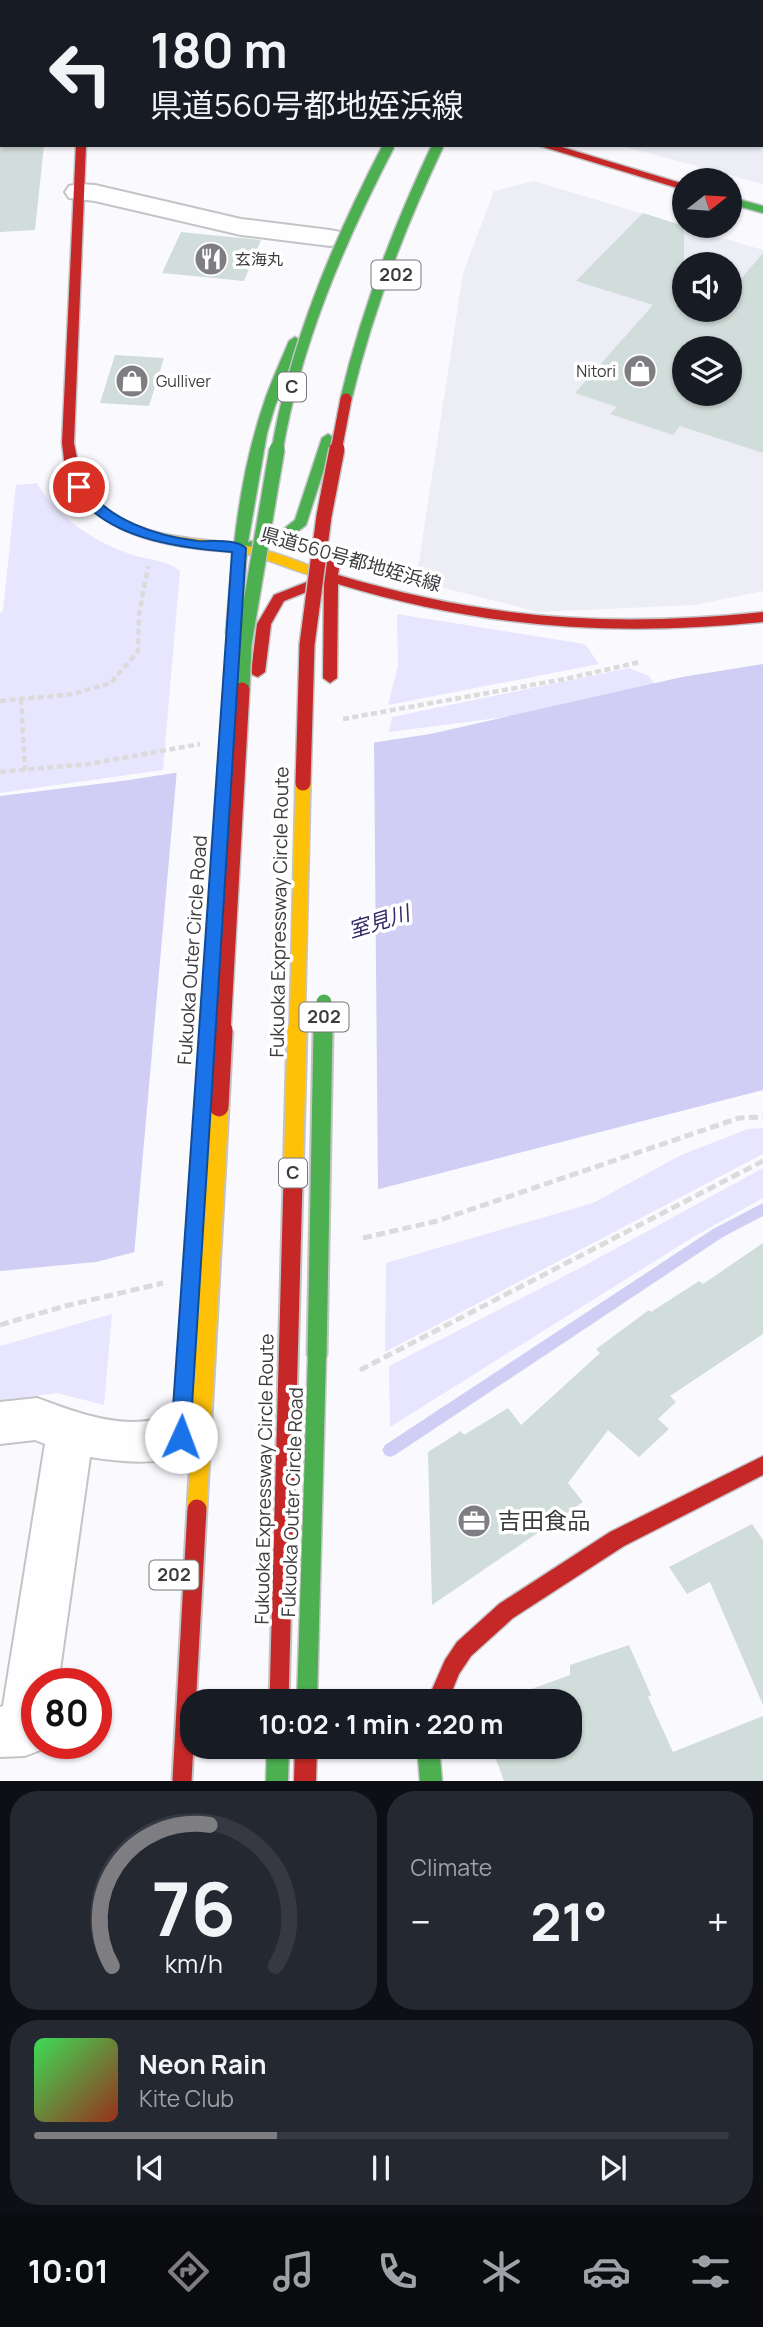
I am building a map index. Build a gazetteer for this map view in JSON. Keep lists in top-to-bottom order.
{
  "streets": {
    "main road": [
      "202",
      "C",
      "県道560号都地姪浜線",
      "Fukuoka Expressway Circle Route",
      "Fukuoka Outer Circle Road"
    ]
  },
  "crossings": [
    ["202", "県道560号都地姪浜線"],
    ["県道560号都地姪浜線", "Fukuoka Outer Circle Road"]
  ],
  "water": ["室見川"],
  "places": {
    "restaurant": ["玄海丸"],
    "shop": ["Nitori", "Gulliver"],
    "office": ["吉田食品"]
  },
  "north": "right",
  "page": {
    "turn": ["180 m", "県道560号都地姪浜線"],
    "limit": "80",
    "trip": "10:02 · 1 min · 220 m",
    "tile": "Climate",
    "heat": ["−", "21°", "+"],
    "song": ["Neon Rain", "Kite Club"],
    "tabs": "10:01",
    "gauge": ["76", "km/h"]
  }
}
